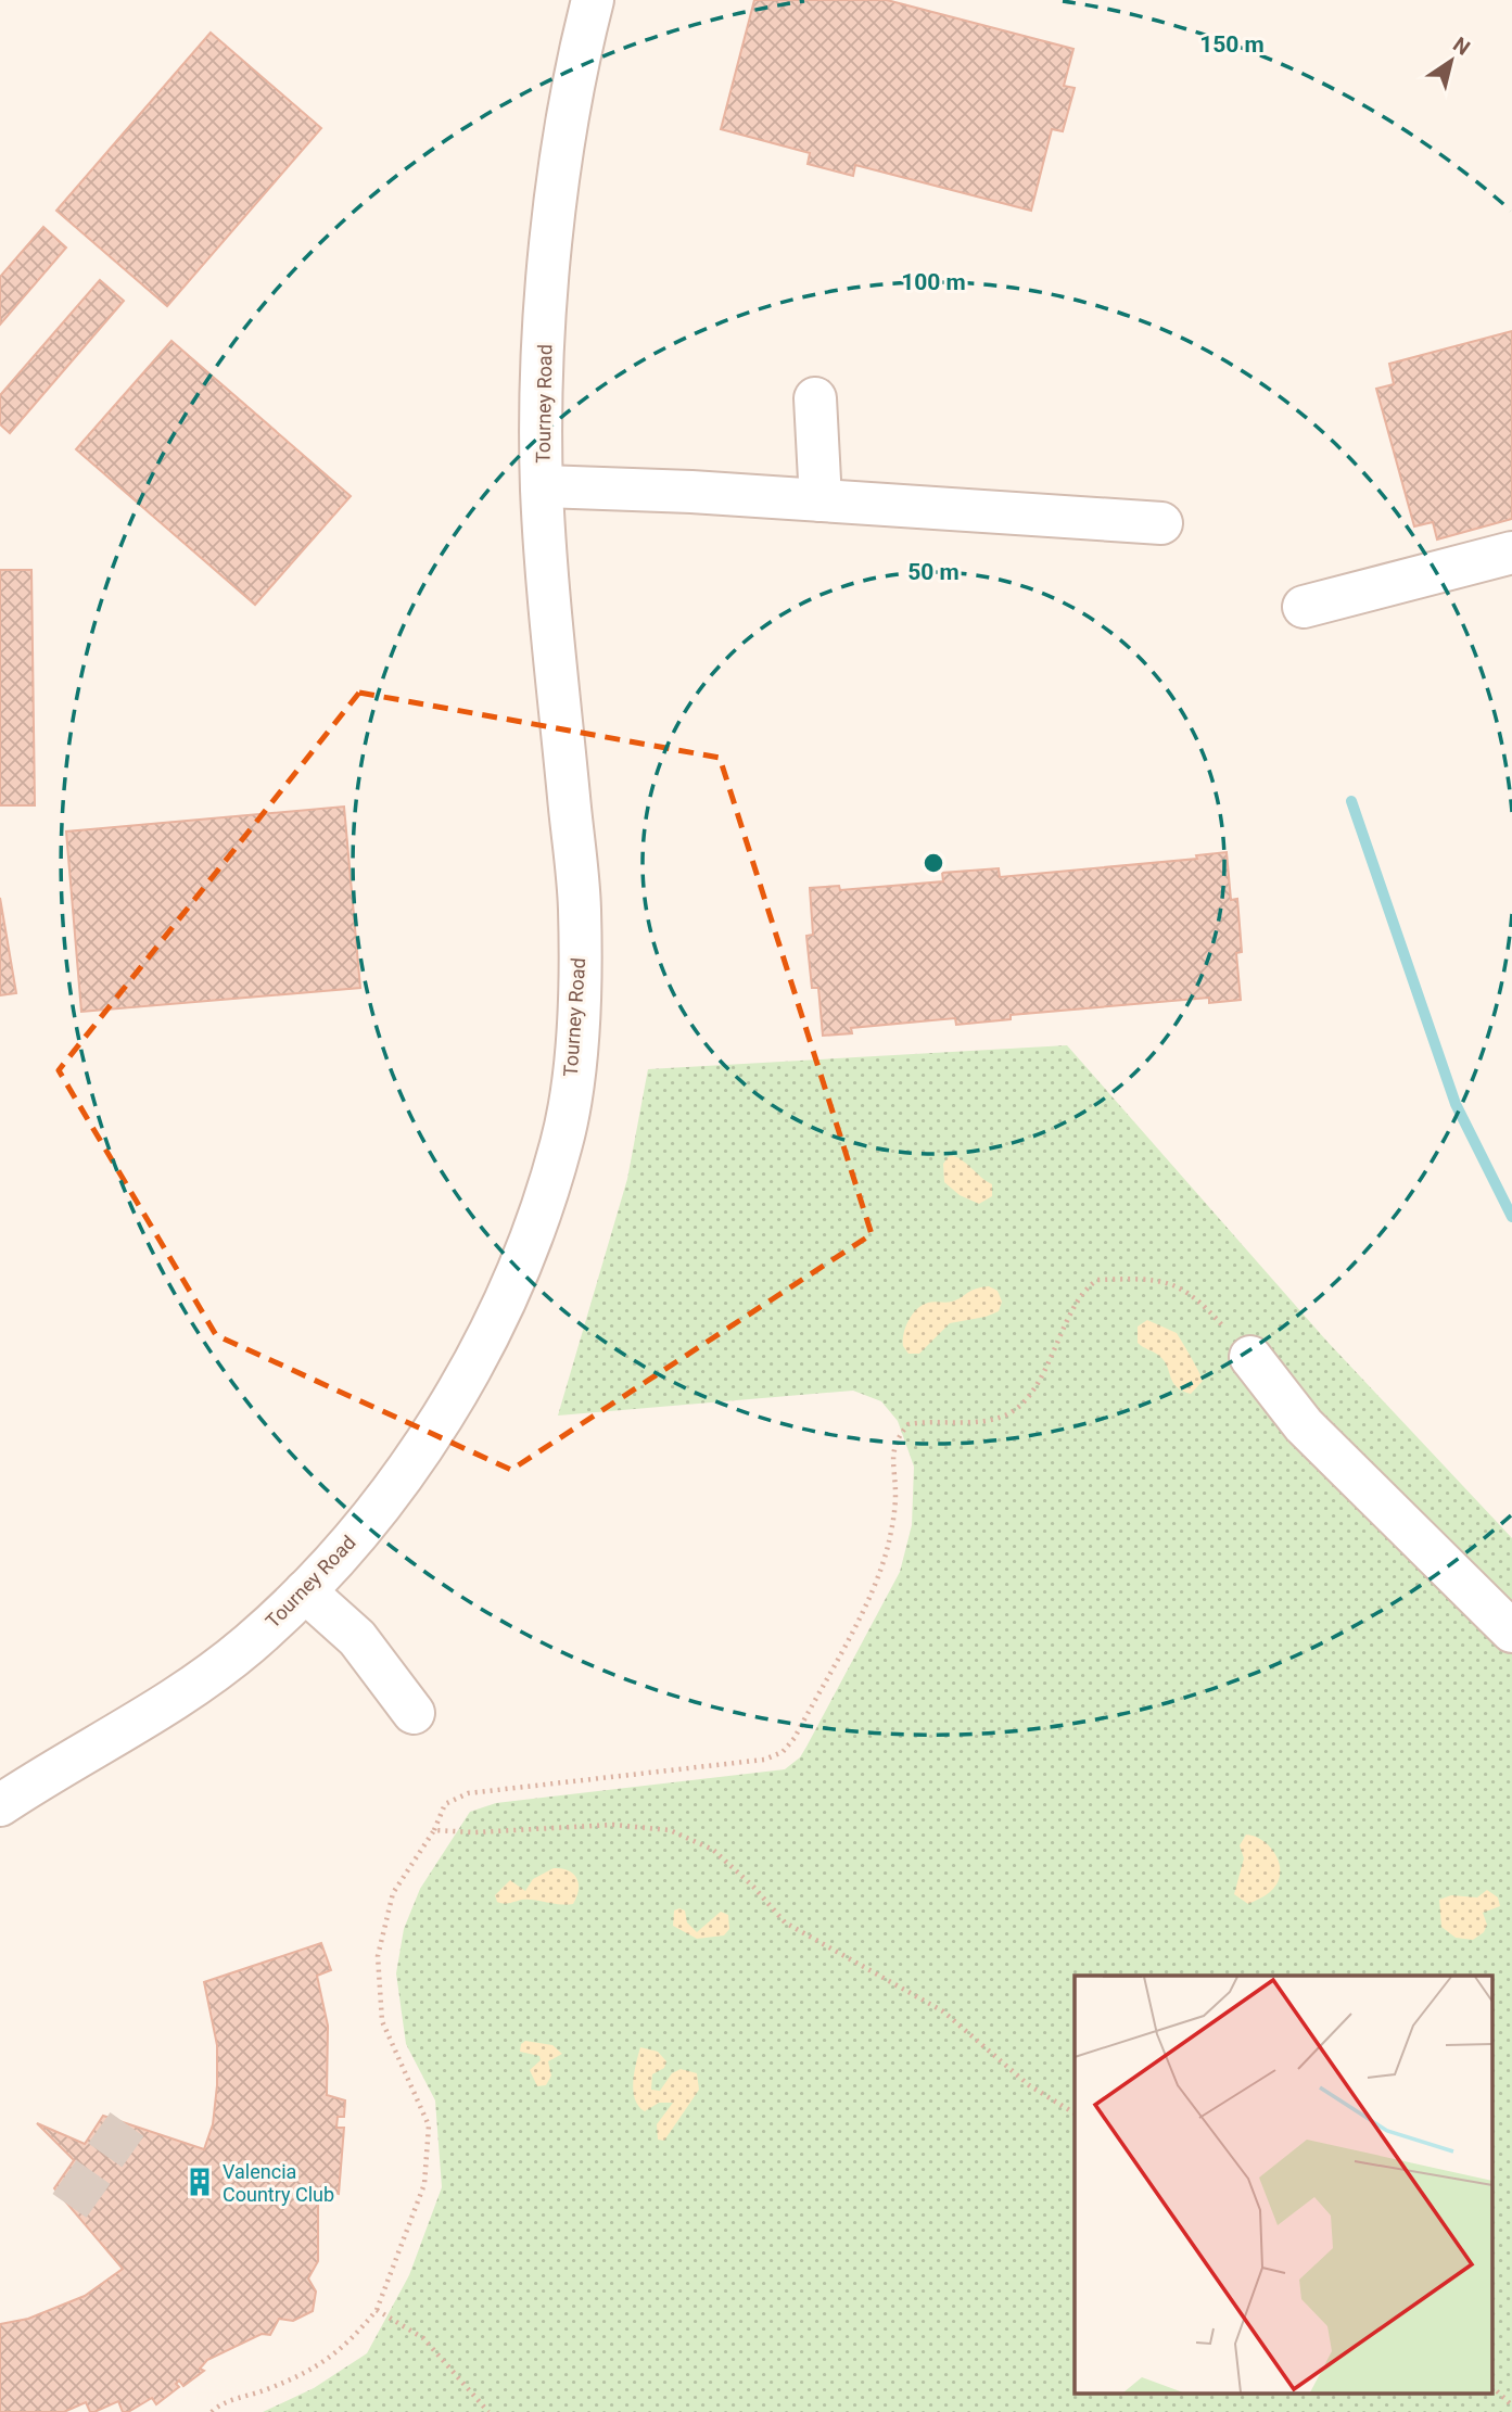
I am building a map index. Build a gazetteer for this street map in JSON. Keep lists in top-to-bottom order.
{
  "streets": {
    "street": ["Tourney Road"]
  },
  "places": {
    "building": ["Valencia Country Club"]
  },
  "north": "top right",
  "rings": ["150 m", "100 m", "50 m"]
}
